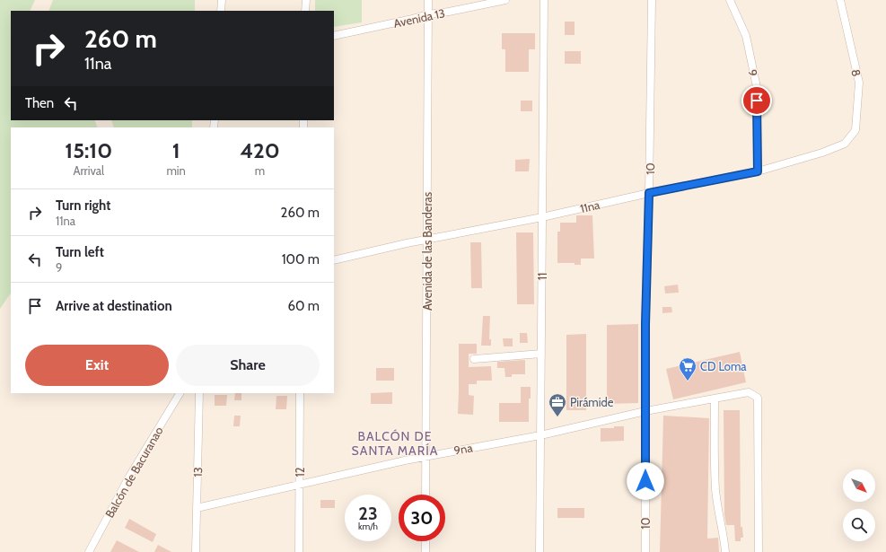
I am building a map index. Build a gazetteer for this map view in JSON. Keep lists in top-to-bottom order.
{
  "streets": {
    "street": [
      "Avenida 13",
      "9",
      "8",
      "10",
      "11na",
      "Avenida de las Banderas",
      "11",
      "9na",
      "Balcón de Bacuranao",
      "13",
      "12"
    ]
  },
  "crossings": [
    ["Avenida 13", "Avenida de las Banderas"],
    ["9", "11na"],
    ["8", "11na"],
    ["10", "11na"],
    ["10", "9na"],
    ["11na", "Avenida de las Banderas"],
    ["11na", "11"],
    ["Avenida de las Banderas", "9na"],
    ["11", "9na"],
    ["9na", "13"],
    ["9na", "12"]
  ],
  "districts": ["BALCÓN DE SANTA MARÍA"],
  "places": {
    "supermarket": ["CD Loma"],
    "office": ["Pirámide"]
  },
  "north": "bottom right",
  "page": {
    "turn": ["260 m", "11na"],
    "then": "Then",
    "eta": [
      "15:10",
      "Arrival",
      "1",
      "min",
      "420",
      "m"
    ],
    "list": [
      {
        "name": "Turn right",
        "note": "11na",
        "value": "260 m"
      },
      {
        "name": "Turn left",
        "note": "9",
        "value": "100 m"
      },
      {
        "name": "Arrive at destination",
        "value": "60 m"
      }
    ],
    "buttons": ["Exit", "Share"],
    "speed": "23 km/h",
    "limit": "30"
  }
}
